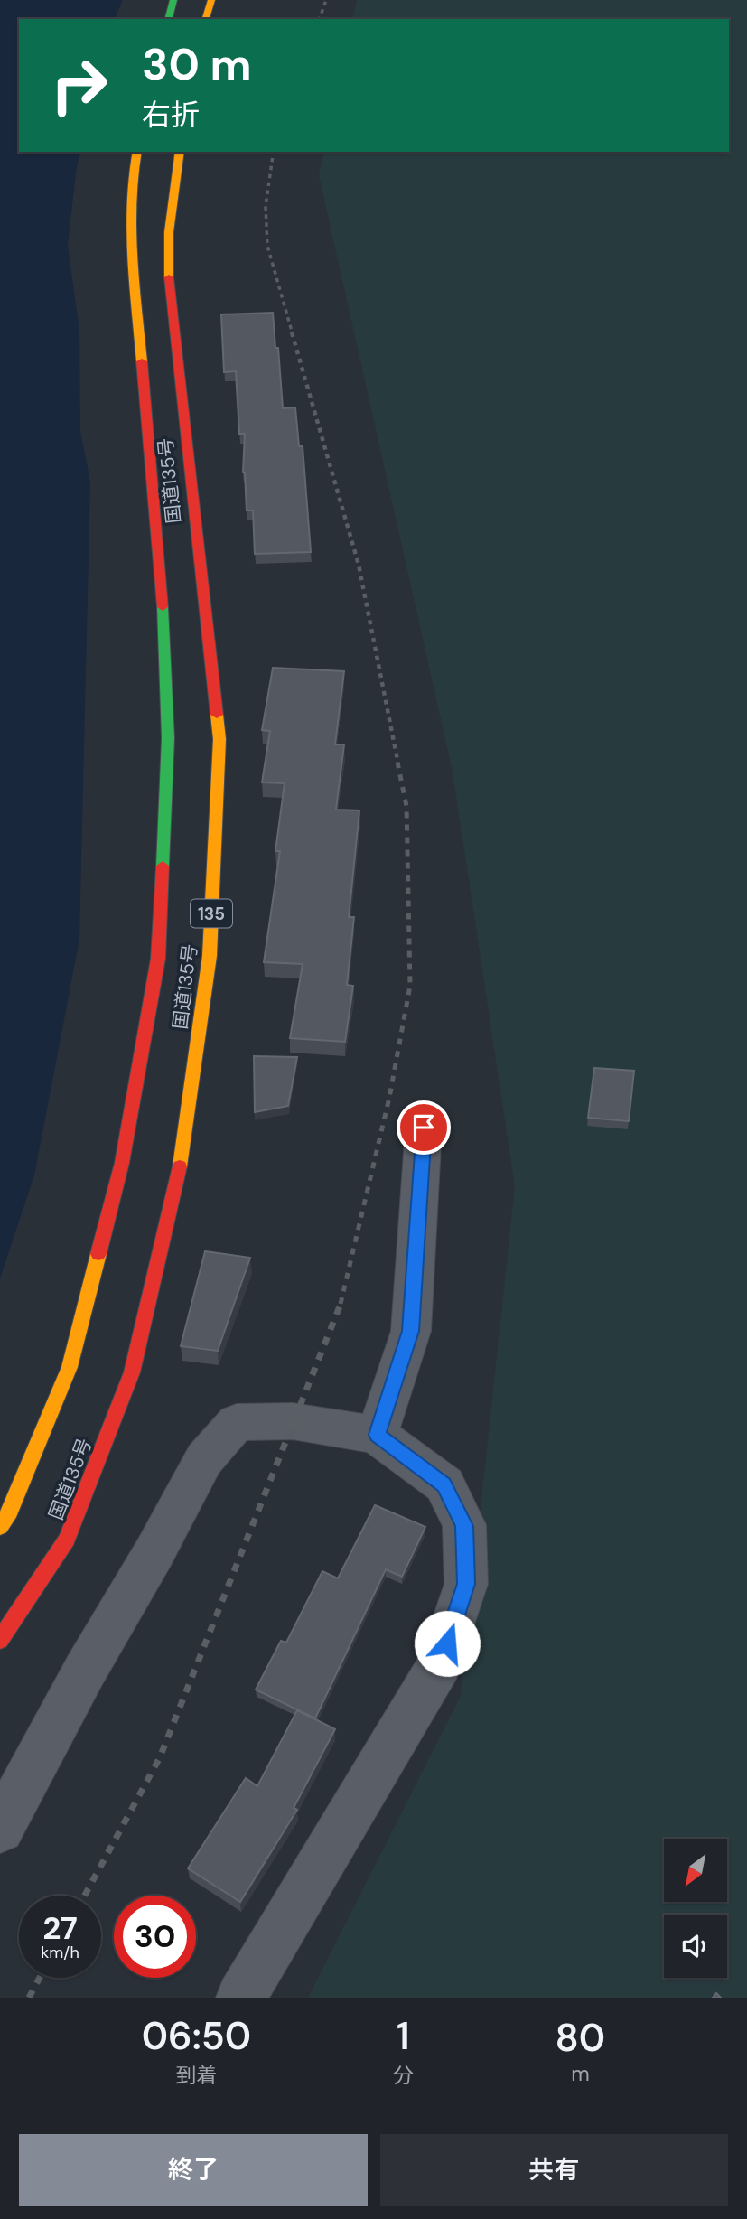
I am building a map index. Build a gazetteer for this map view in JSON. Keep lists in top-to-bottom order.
{
  "streets": {
    "highway": ["国道135号", "135"]
  },
  "north": "bottom left",
  "page": {
    "turn": ["30 m", "右折"],
    "speed": "27 km/h",
    "limit": "30",
    "eta": [
      "06:50",
      "到着",
      "1",
      "分",
      "80",
      "m"
    ],
    "buttons": ["終了", "共有"]
  }
}
